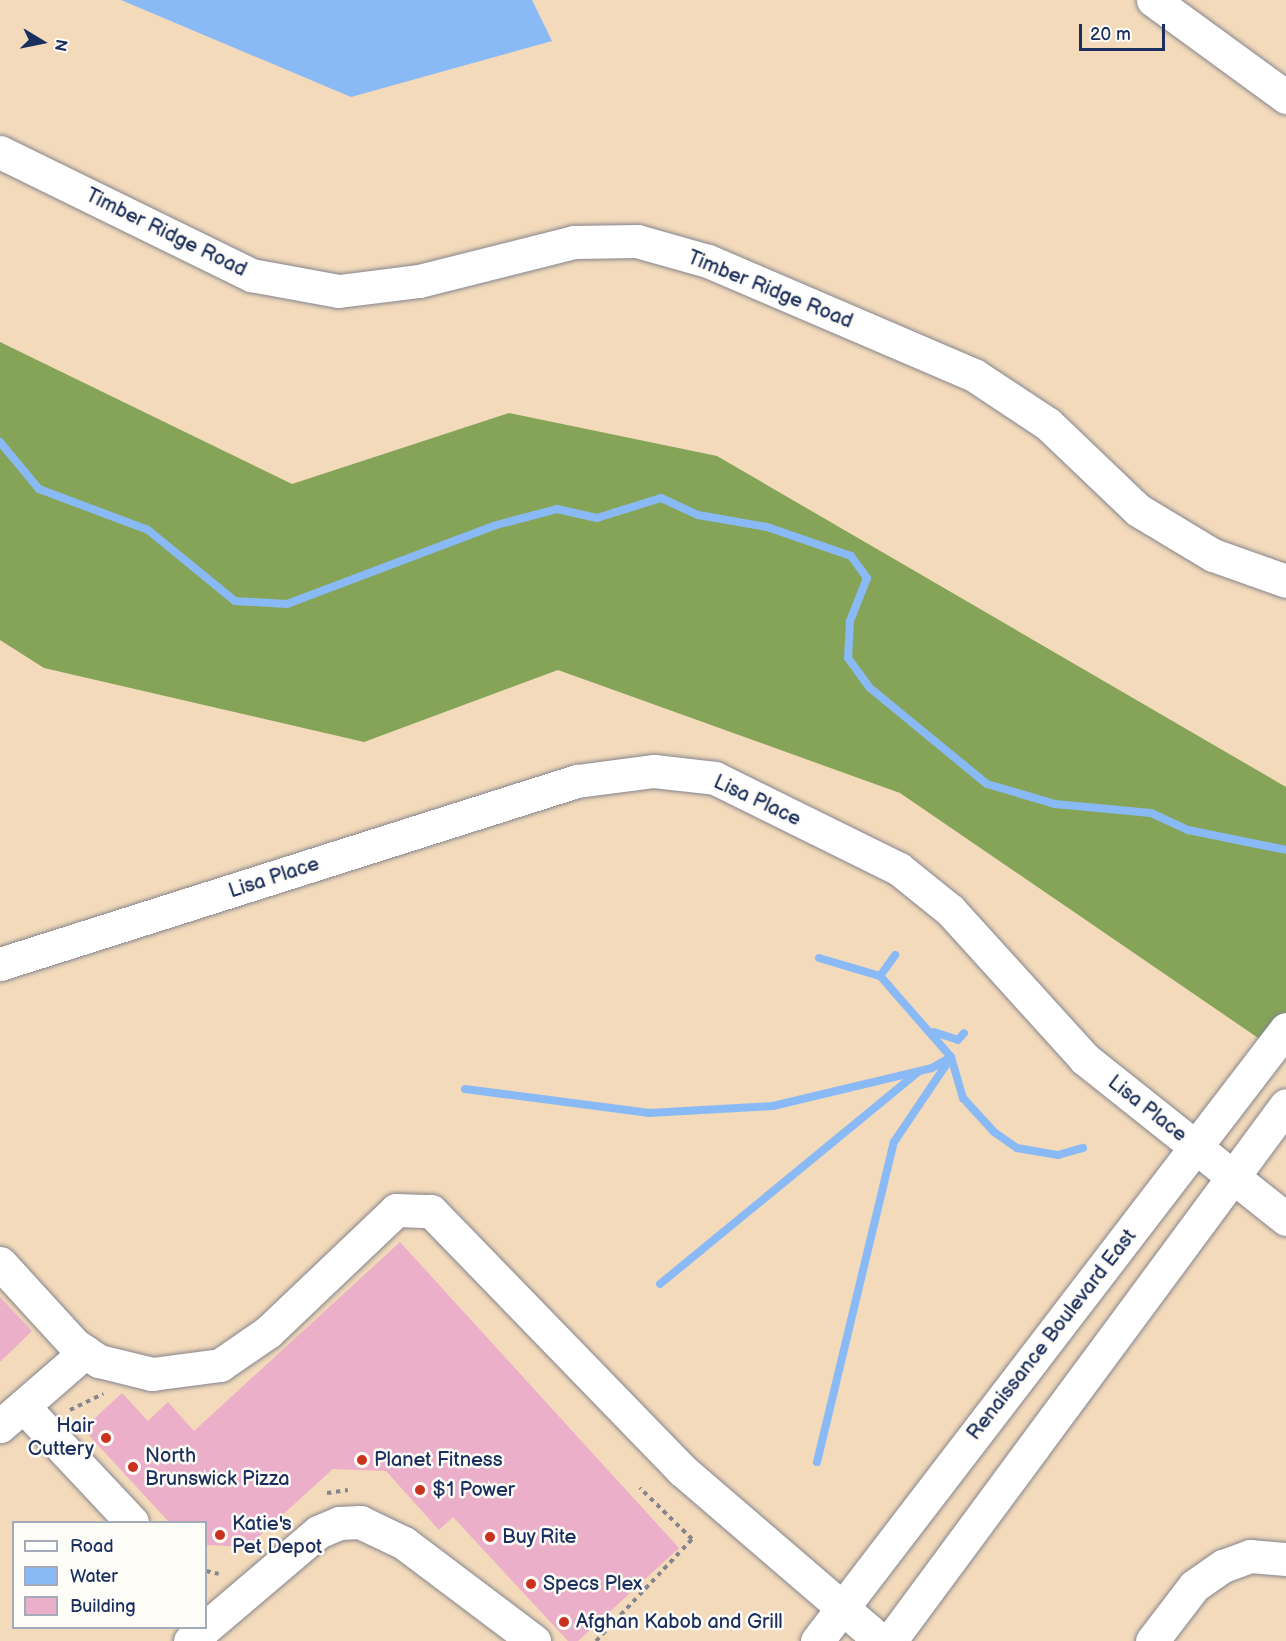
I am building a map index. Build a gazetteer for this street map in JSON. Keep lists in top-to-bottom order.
{
  "streets": {
    "street": ["Timber Ridge Road", "Lisa Place", "Renaissance Boulevard East"]
  },
  "crossings": [
    ["Lisa Place", "Renaissance Boulevard East"]
  ],
  "places": [
    "Hair Cuttery",
    "Planet Fitness",
    "North Brunswick Pizza",
    "$1 Power",
    "Katie's Pet Depot",
    "Buy Rite",
    "Specs Plex",
    "Afghan Kabob and Grill"
  ],
  "legend": ["Road", "Water", "Building"],
  "scale_bar": "20 m",
  "north": "right"
}
